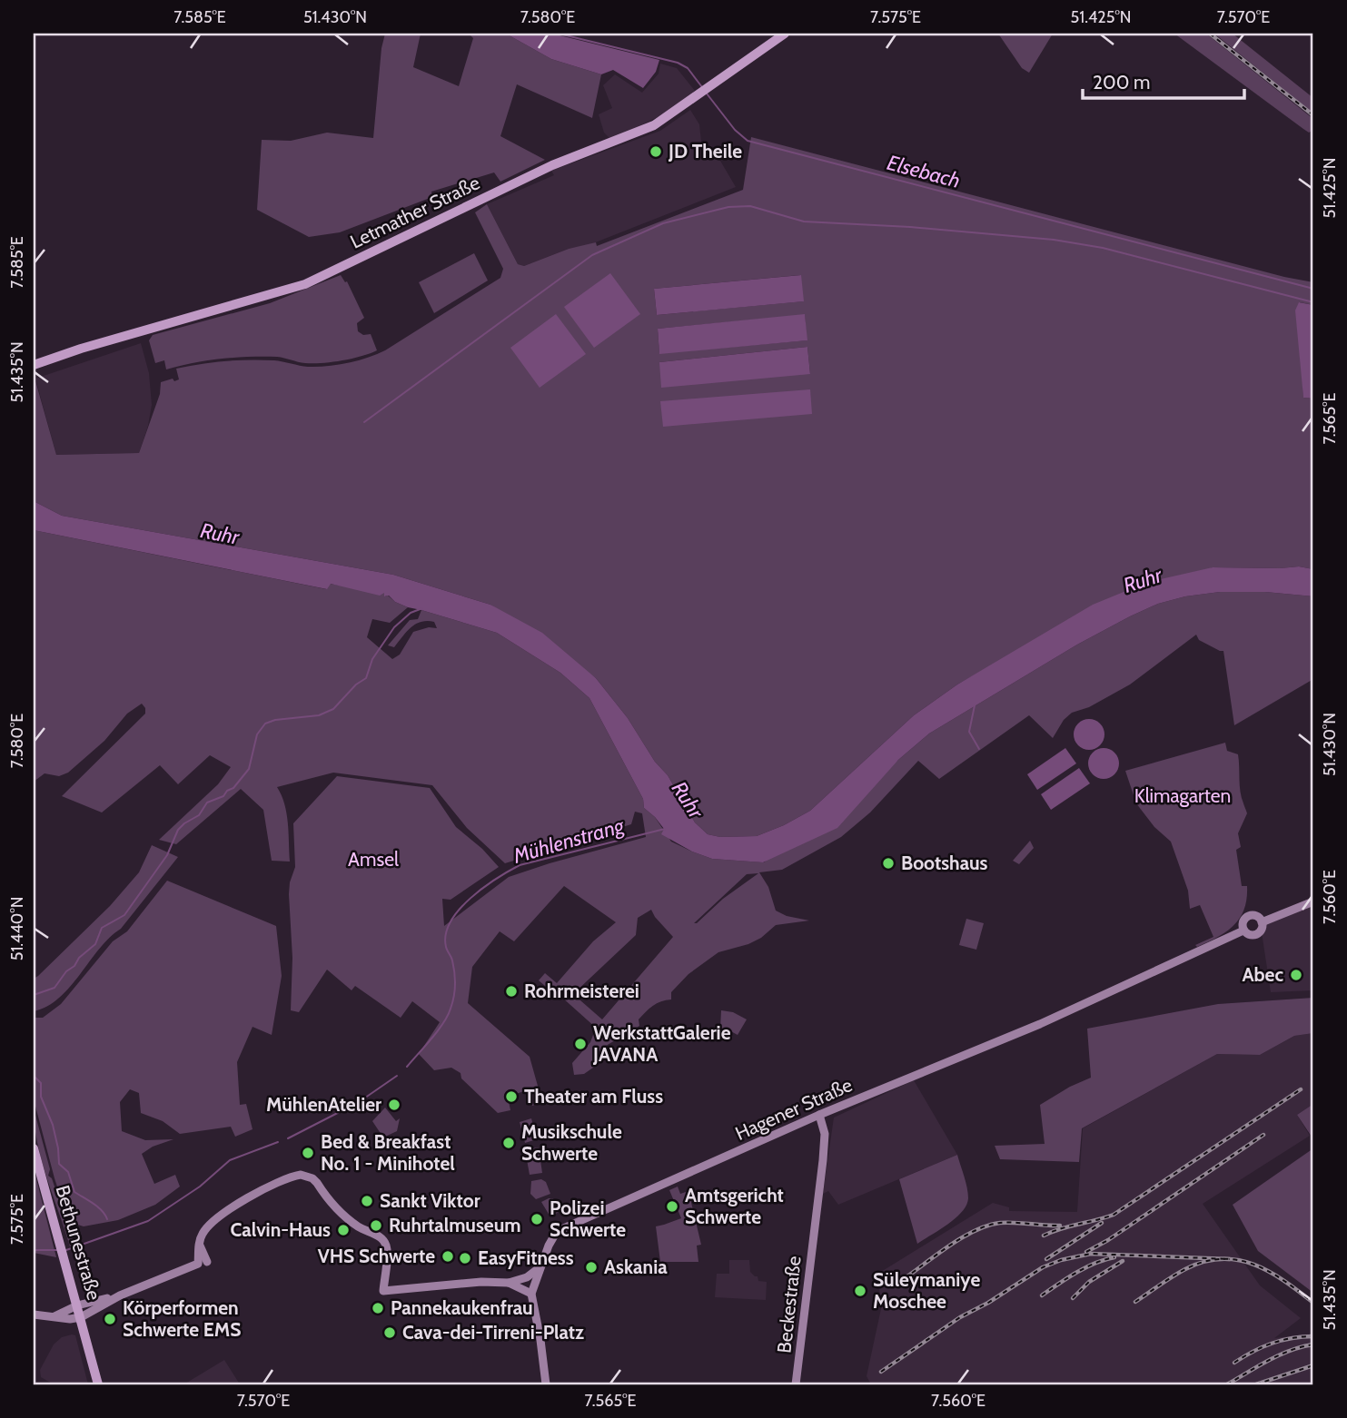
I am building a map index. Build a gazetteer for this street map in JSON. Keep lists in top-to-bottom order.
{
  "streets": {
    "main road": [
      "Letmather Straße",
      "Hagener Straße",
      "Bethunestraße",
      "Beckestraße"
    ]
  },
  "crossings": [
    ["Hagener Straße", "Beckestraße"]
  ],
  "water": ["Elsebach", "Ruhr", "Mühlenstrang"],
  "parks": ["Klimagarten", "Amsel"],
  "places": [
    "JD Theile",
    "Bootshaus",
    "Abec",
    "Rohrmeisterei",
    "WerkstattGalerie JAVANA",
    "Theater am Fluss",
    "MühlenAtelier",
    "Musikschule Schwerte",
    "Bed & Breakfast No. 1 - Minihotel",
    "Sankt Viktor",
    "Amtsgericht Schwerte",
    "Polizei Schwerte",
    "Ruhrtalmuseum",
    "Calvin-Haus",
    "VHS Schwerte",
    "EasyFitness",
    "Askania",
    "Süleymaniye Moschee",
    "Pannekaukenfrau",
    "Körperformen Schwerte EMS",
    "Cava-dei-Tirreni-Platz"
  ],
  "scale_bar": "200 m",
  "coordinates": [
    "7.585°E",
    "51.430°N",
    "7.580°E",
    "7.575°E",
    "51.425°N",
    "7.570°E",
    "51.435°N",
    "7.565°E",
    "7.560°E",
    "51.440°N"
  ]
}
